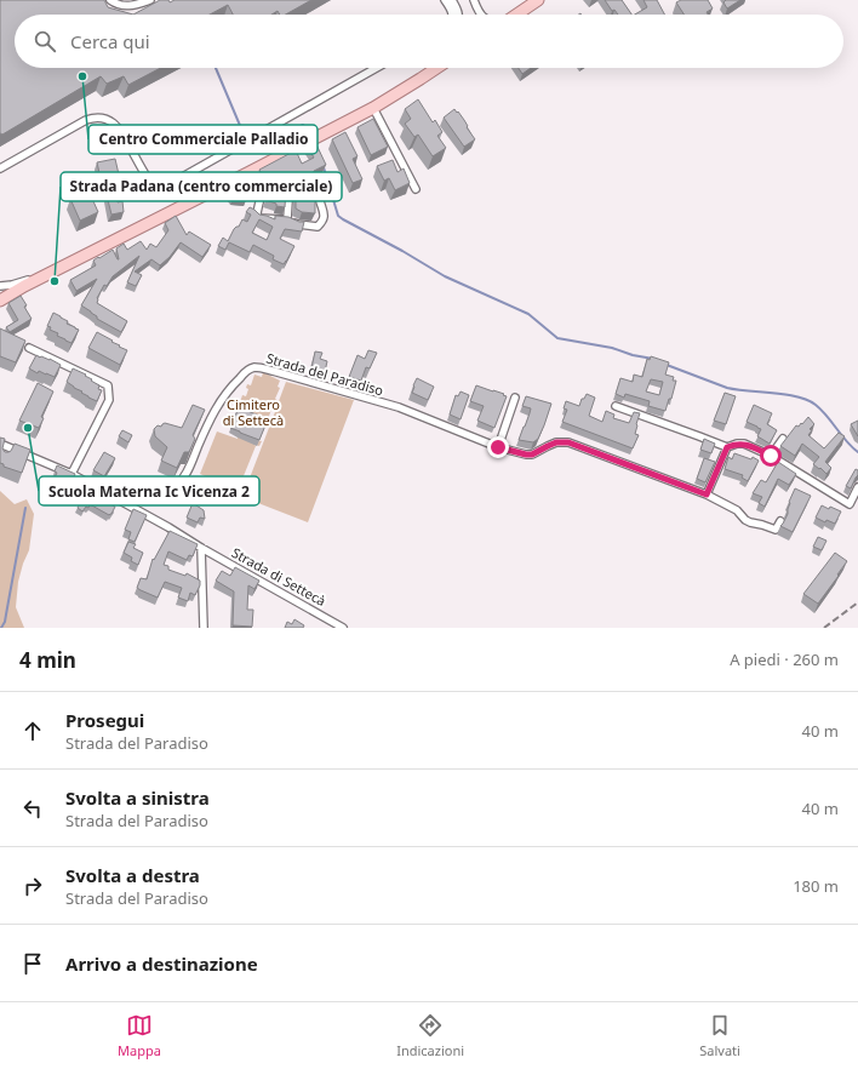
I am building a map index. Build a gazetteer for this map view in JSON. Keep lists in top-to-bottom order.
{
  "streets": {
    "street": ["Strada del Paradiso", "Strada di Settecà"]
  },
  "crossings": [
    ["Strada del Paradiso", "Strada di Settecà"]
  ],
  "parks": ["Cimitero di Settecà"],
  "places": ["Centro Commerciale Palladio", "Strada Padana (centro commerciale)", "Scuola Materna Ic Vicenza 2"],
  "page": {
    "search": "Cerca qui",
    "heading": ["4 min", "A piedi · 260 m"],
    "list": [
      ["Prosegui", "Strada del Paradiso", "40 m"],
      ["Svolta a sinistra", "Strada del Paradiso", "40 m"],
      ["Svolta a destra", "Strada del Paradiso", "180 m"],
      "Arrivo a destinazione"
    ],
    "nav": ["Mappa", "Indicazioni", "Salvati"]
  }
}
